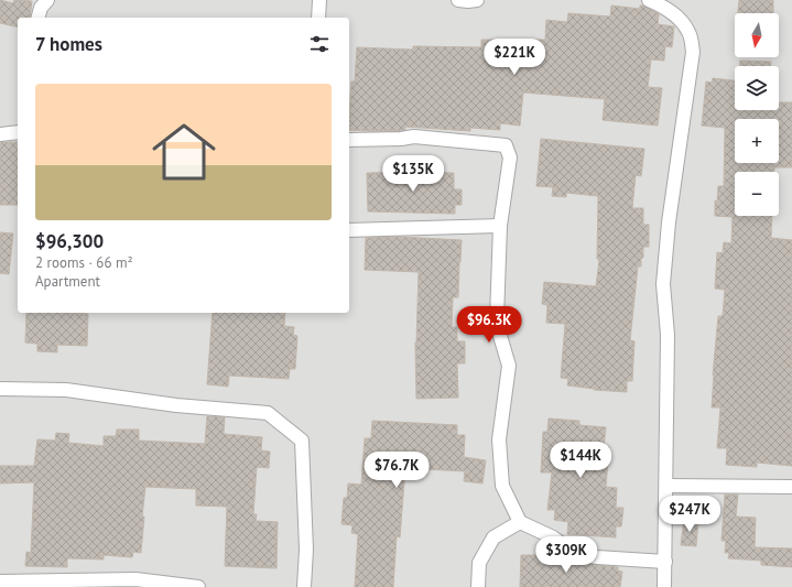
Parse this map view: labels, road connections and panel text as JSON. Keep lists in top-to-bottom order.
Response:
{
  "north": "bottom",
  "page": {
    "map_buttons": ["+", "−"],
    "heading": "7 homes",
    "price": [
      "$221K",
      "$135K",
      "$96.3K",
      "$144K",
      "$76.7K",
      "$247K",
      "$309K"
    ],
    "list": [
      {
        "name": "$96,300",
        "note": "2 rooms · 66 m² · Apartment"
      }
    ]
  }
}
